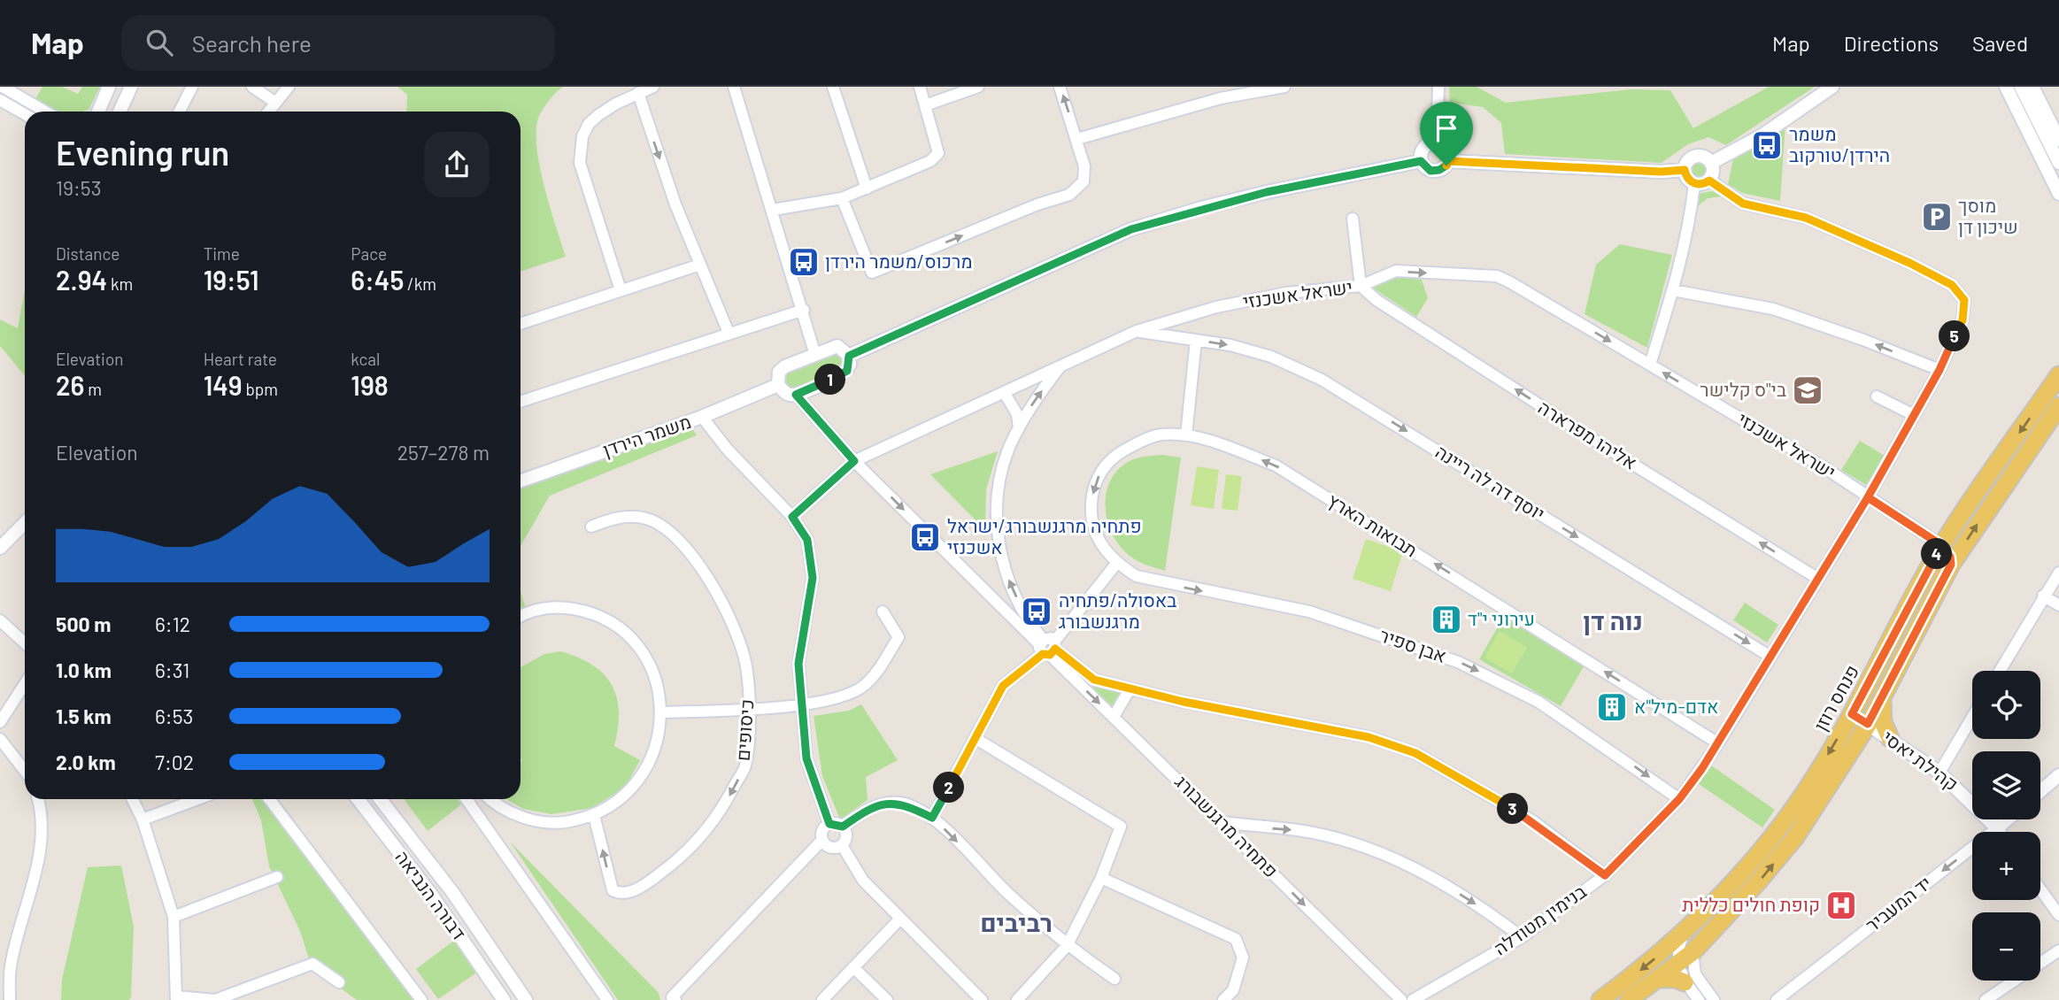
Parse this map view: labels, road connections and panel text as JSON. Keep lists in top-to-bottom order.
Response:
{
  "streets": {
    "main road": ["פנחס רוזן"],
    "street": [
      "ישראל אשכנזי",
      "אליהו מפרארה",
      "משמר הירדן",
      "יוסף דה לה ריינה",
      "תבואות הארץ",
      "אבן ספיר",
      "כיסופים",
      "קהילת יאסי",
      "פתחיה מרגנשבורג",
      "דבורה הנביאה",
      "יד המעביר",
      "בנימין מטודלה"
    ]
  },
  "crossings": [
    ["ישראל אשכנזי", "אליהו מפרארה"],
    ["ישראל אשכנזי", "יוסף דה לה ריינה"],
    ["ישראל אשכנזי", "פנחס רוזן"],
    ["ישראל אשכנזי", "פתחיה מרגנשבורג"],
    ["ישראל אשכנזי", "בנימין מטודלה"],
    ["אליהו מפרארה", "בנימין מטודלה"],
    ["יוסף דה לה ריינה", "בנימין מטודלה"],
    ["תבואות הארץ", "אבן ספיר"],
    ["תבואות הארץ", "בנימין מטודלה"],
    ["אבן ספיר", "בנימין מטודלה"],
    ["פנחס רוזן", "קהילת יאסי"],
    ["קהילת יאסי", "יד המעביר"]
  ],
  "one_way": [
    "אליהו מפרארה",
    "יוסף דה לה ריינה",
    "אבן ספיר",
    "יד המעביר"
  ],
  "districts": ["נוה דן", "רביבים"],
  "places": {
    "bus stop": [
      "משמר הירדן/טורקוב",
      "מרכוס/משמר הירדן",
      "פתחיה מרגנשבורג/ישראל אשכנזי",
      "באסולה/פתחיה מרגנשבורג"
    ],
    "parking": ["מוסך שיכון דן"],
    "school or university": ["בי\"ס קלישר"],
    "building": ["עירוני י\"ד", "אדם-מיל\"א"],
    "hospital": ["קופת חולים כללית"]
  },
  "page": {
    "header": "Map",
    "search": "Search here",
    "nav": ["Map", "Directions", "Saved"],
    "heading": ["Evening run", "19:53"],
    "stats": [
      ["Distance", "2.94 km"],
      ["Time", "19:51"],
      ["Pace", "6:45 /km"],
      ["Elevation", "26 m"],
      ["Heart rate", "149 bpm"],
      ["kcal", "198"]
    ],
    "pins": [
      "5",
      "1",
      "4",
      "2",
      "3"
    ],
    "chart": ["Elevation", "257–278 m"],
    "list": [
      {
        "name": "500 m",
        "note": "6:12"
      },
      {
        "name": "1.0 km",
        "note": "6:31"
      },
      {
        "name": "1.5 km",
        "note": "6:53"
      },
      {
        "name": "2.0 km",
        "note": "7:02"
      }
    ],
    "map_buttons": ["+", "−"]
  }
}
